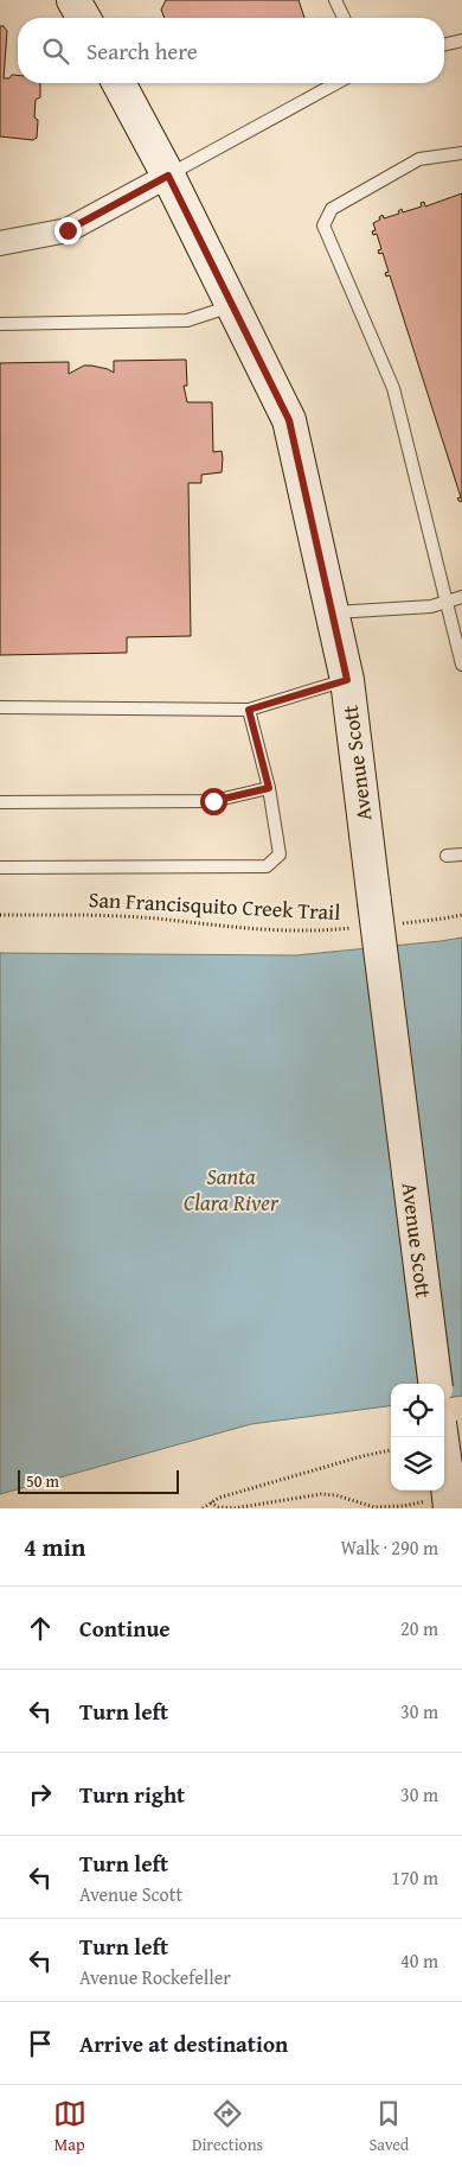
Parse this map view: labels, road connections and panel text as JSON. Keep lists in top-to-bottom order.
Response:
{
  "streets": {
    "main road": ["Avenue Scott"],
    "path": ["San Francisquito Creek Trail"]
  },
  "water": ["Santa Clara River"],
  "scale_bar": "50 m",
  "page": {
    "search": "Search here",
    "scale": "50 m",
    "heading": ["4 min", "Walk · 290 m"],
    "list": [
      ["Continue", "20 m"],
      ["Turn left", "30 m"],
      ["Turn right", "30 m"],
      ["Turn left", "Avenue Scott", "170 m"],
      ["Turn left", "Avenue Rockefeller", "40 m"],
      "Arrive at destination"
    ],
    "nav": ["Map", "Directions", "Saved"]
  }
}
